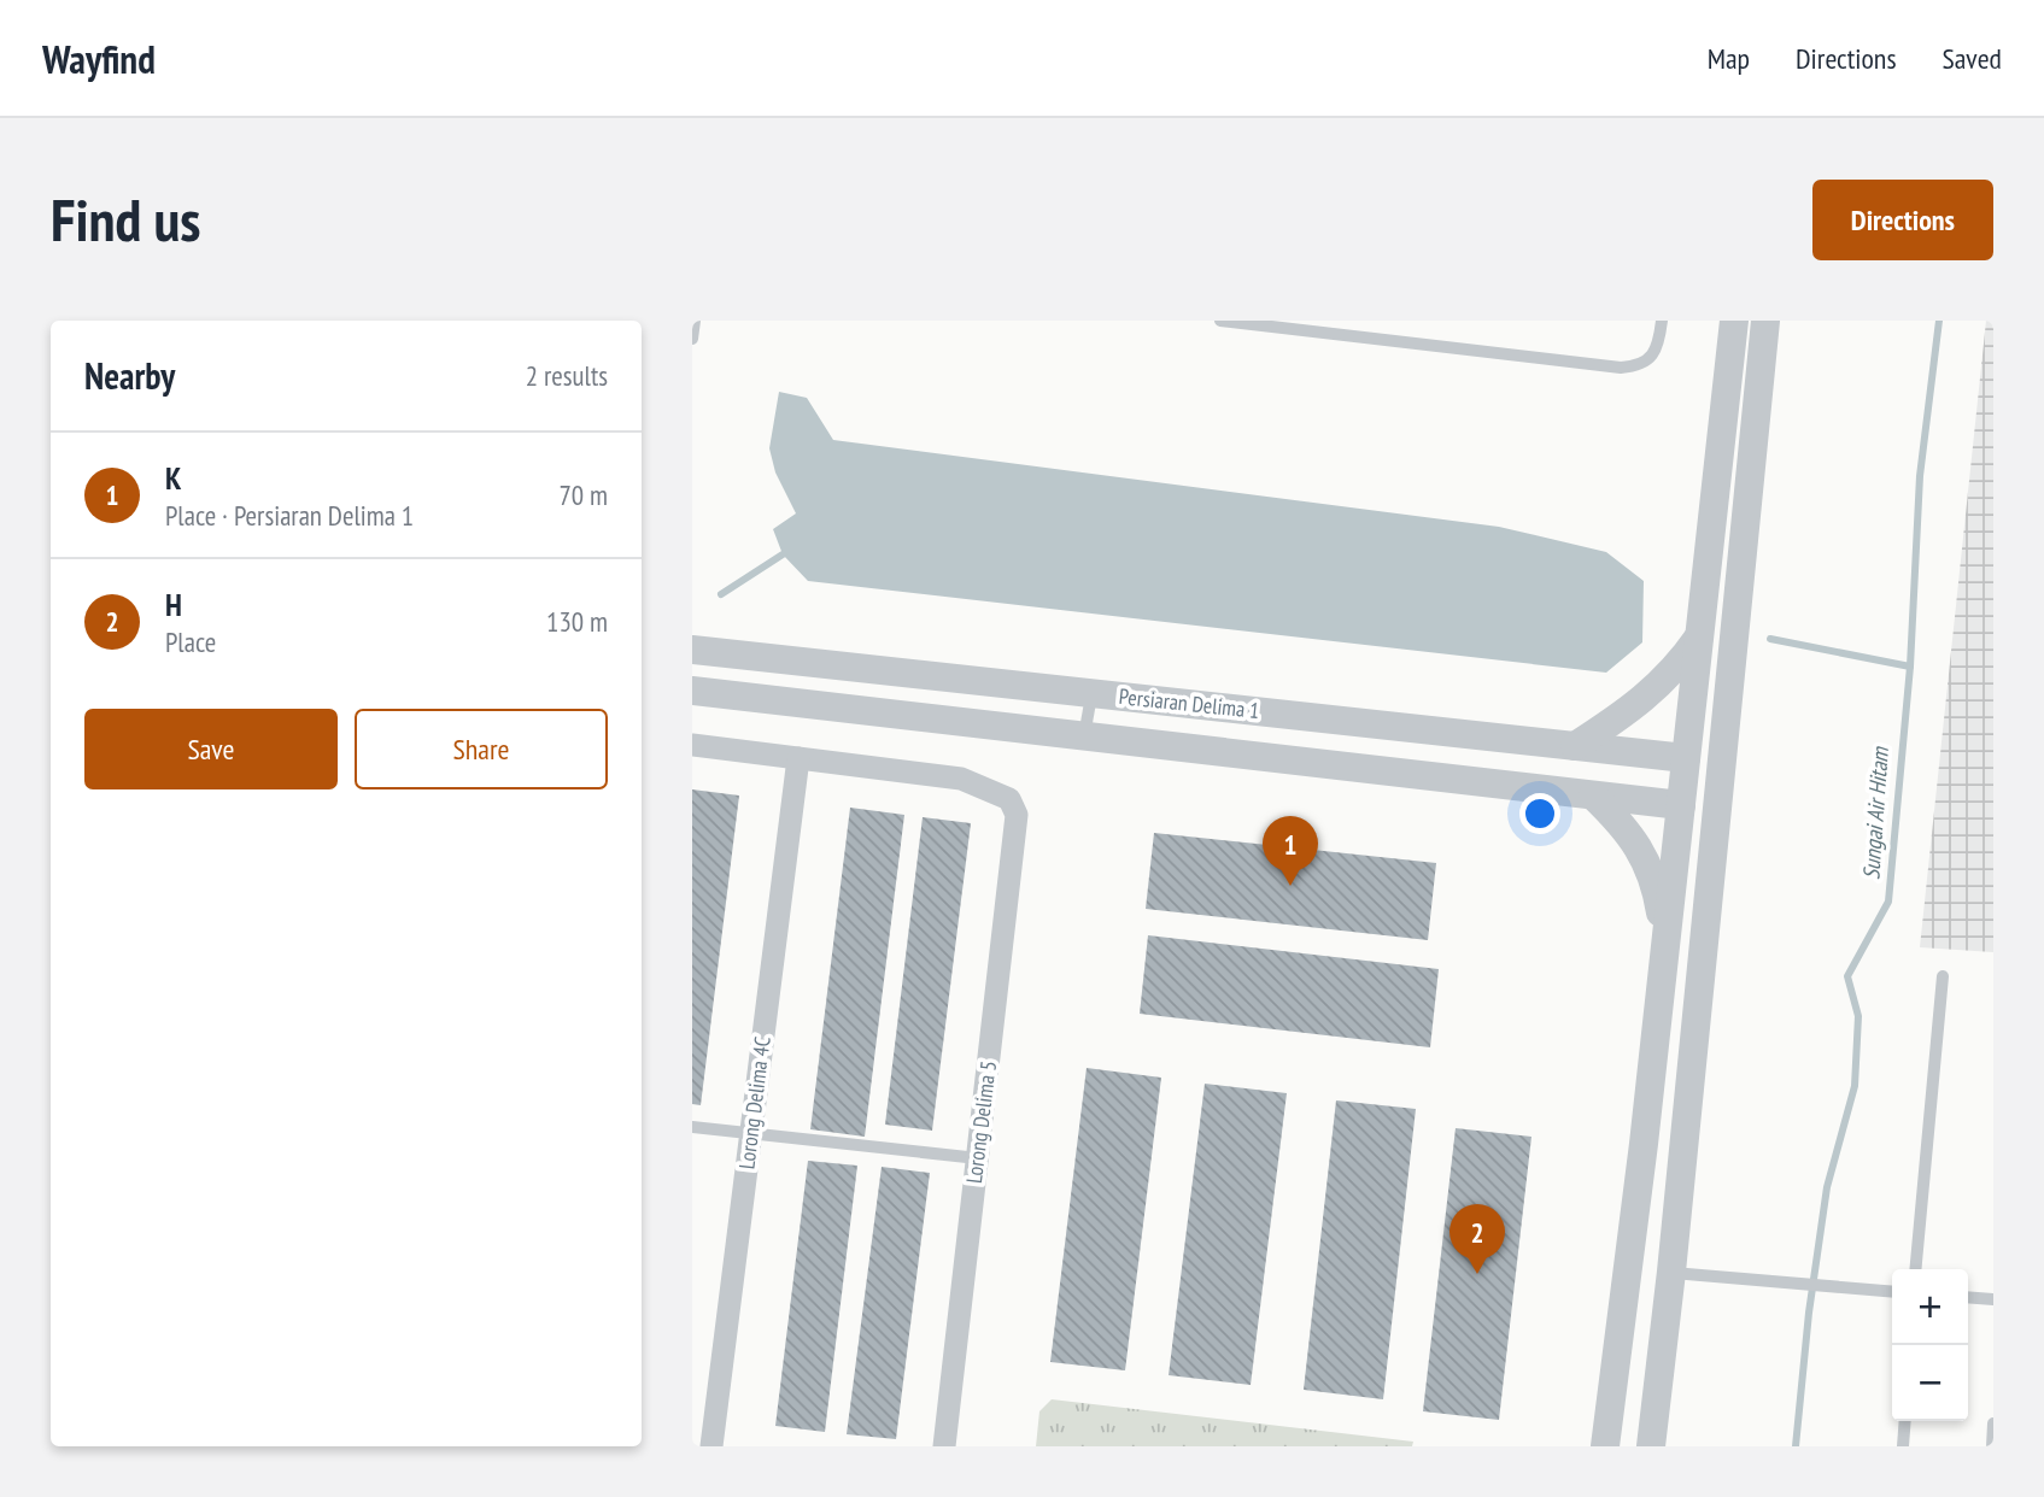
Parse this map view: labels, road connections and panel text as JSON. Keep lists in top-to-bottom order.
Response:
{
  "streets": {
    "street": ["Persiaran Delima 1", "Lorong Delima 4C", "Lorong Delima 5"]
  },
  "crossings": [
    ["Lorong Delima 4C", "Lorong Delima 5"]
  ],
  "water": ["Sungai Air Hitam"],
  "page": {
    "header": "Wayfind",
    "nav": ["Map", "Directions", "Saved"],
    "buttons": [
      "Directions",
      ["Save", "Share"]
    ],
    "title": "Find us",
    "heading": ["Nearby", "2 results"],
    "list": [
      {
        "mark": "1",
        "name": "K",
        "note": "Place · Persiaran Delima 1",
        "value": "70 m"
      },
      {
        "mark": "2",
        "name": "H",
        "note": "Place",
        "value": "130 m"
      }
    ],
    "pins": ["1", "2"],
    "map_buttons": ["+", "−"]
  }
}
